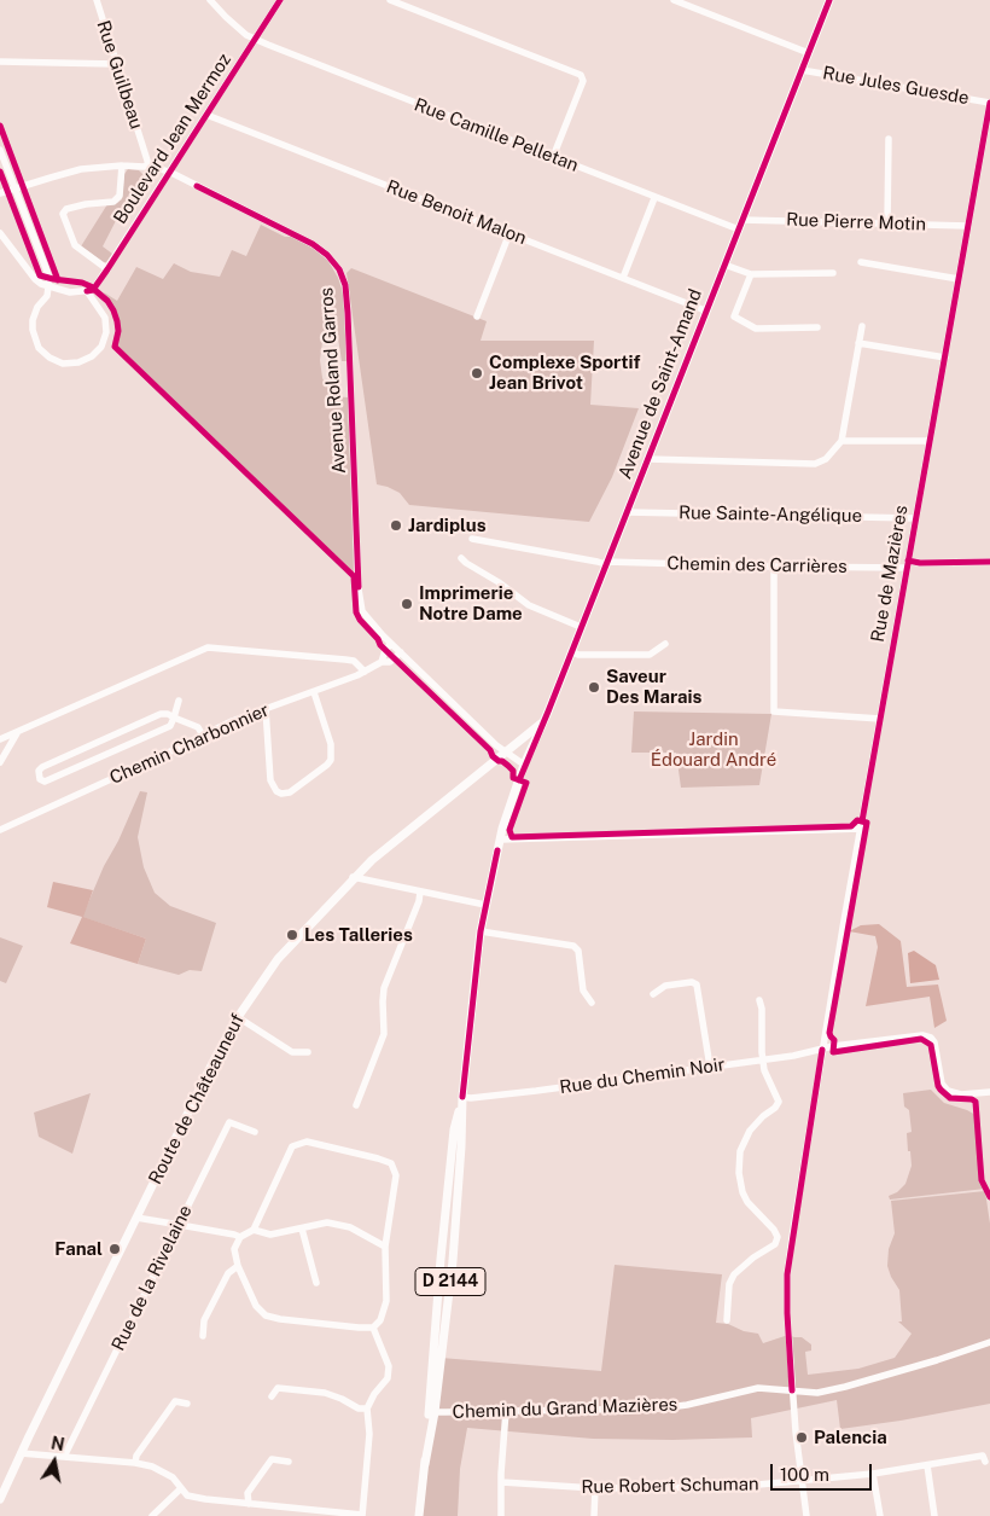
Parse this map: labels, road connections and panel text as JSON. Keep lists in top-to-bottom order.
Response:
{
  "streets": {
    "main road": ["Avenue de Saint-Amand", "Route de Châteauneuf", "D 2144"],
    "street": [
      "Rue Guilbeau",
      "Rue Jules Guesde",
      "Rue Camille Pelletan",
      "Boulevard Jean Mermoz",
      "Rue Benoit Malon",
      "Rue Pierre Motin",
      "Avenue Roland Garros",
      "Rue Sainte-Angélique",
      "Chemin des Carrières",
      "Rue de Mazières",
      "Chemin Charbonnier",
      "Rue du Chemin Noir",
      "Rue de la Rivelaine",
      "Chemin du Grand Mazières",
      "Rue Robert Schuman"
    ]
  },
  "crossings": [
    ["Rue Jules Guesde", "Avenue de Saint-Amand"],
    ["Rue Jules Guesde", "Rue de Mazières"],
    ["Rue Camille Pelletan", "Boulevard Jean Mermoz"],
    ["Rue Camille Pelletan", "Avenue de Saint-Amand"],
    ["Boulevard Jean Mermoz", "Rue Benoit Malon"],
    ["Boulevard Jean Mermoz", "Avenue Roland Garros"],
    ["Rue Benoit Malon", "Avenue de Saint-Amand"],
    ["Rue Pierre Motin", "Avenue de Saint-Amand"],
    ["Rue Pierre Motin", "Rue de Mazières"],
    ["Avenue Roland Garros", "Avenue de Saint-Amand"],
    ["Avenue Roland Garros", "Chemin Charbonnier"],
    ["Avenue Roland Garros", "Route de Châteauneuf"],
    ["Avenue de Saint-Amand", "Rue Sainte-Angélique"],
    ["Avenue de Saint-Amand", "Chemin des Carrières"],
    ["Avenue de Saint-Amand", "Rue du Chemin Noir"],
    ["Avenue de Saint-Amand", "Route de Châteauneuf"],
    ["Avenue de Saint-Amand", "Chemin du Grand Mazières"],
    ["Rue Sainte-Angélique", "Rue de Mazières"],
    ["Chemin des Carrières", "Rue de Mazières"],
    ["Rue de Mazières", "Rue du Chemin Noir"],
    ["Rue de Mazières", "Chemin du Grand Mazières"],
    ["Rue de Mazières", "Rue Robert Schuman"]
  ],
  "parks": ["Jardin Édouard André"],
  "places": [
    "Complexe Sportif Jean Brivot",
    "Jardiplus",
    "Imprimerie Notre Dame",
    "Saveur Des Marais",
    "Les Talleries",
    "Fanal",
    "Palencia"
  ],
  "scale_bar": "100 m",
  "north": "top"
}
